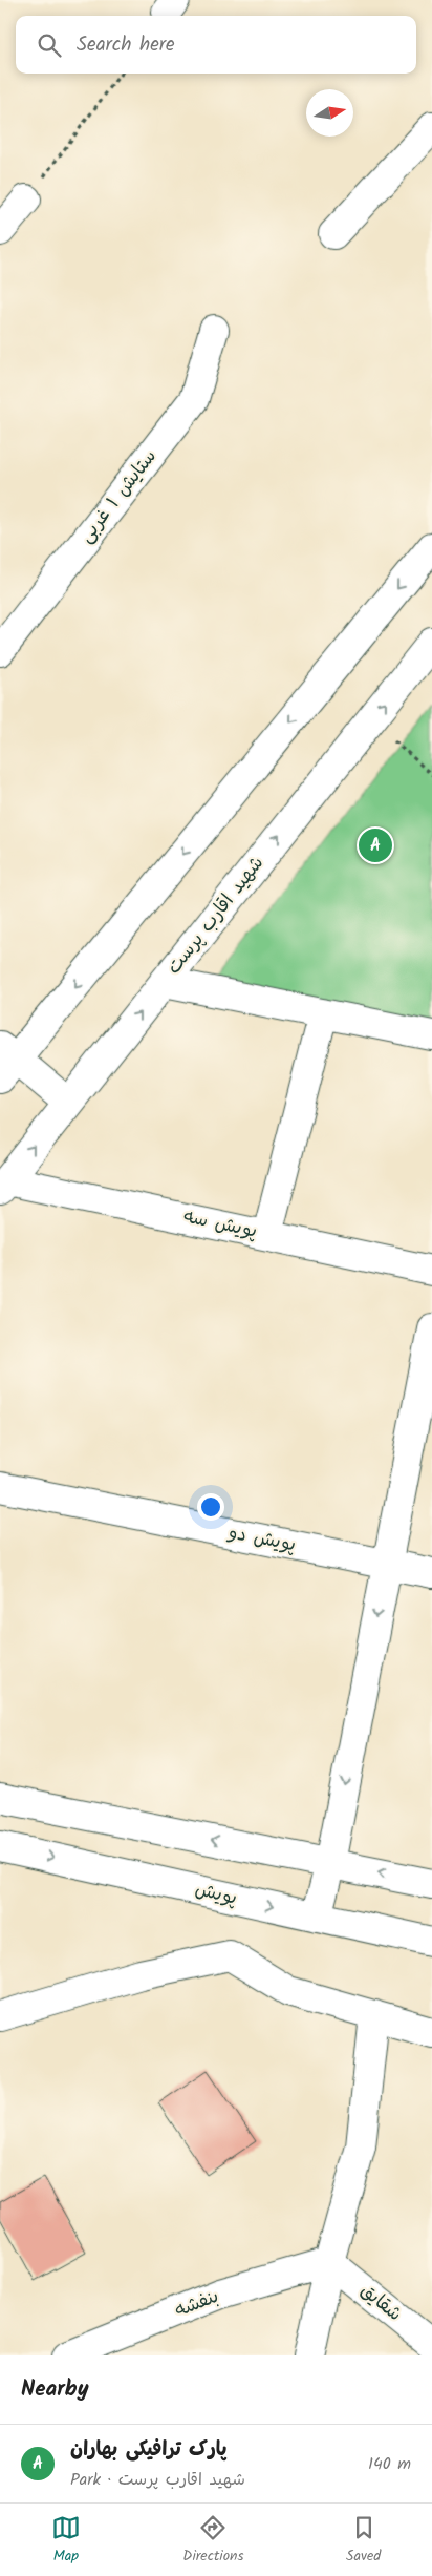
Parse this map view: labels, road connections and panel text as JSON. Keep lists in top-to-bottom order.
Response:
{
  "streets": {
    "street": [
      "ستایش ۱ غربی",
      "شهید اقارب پرست",
      "پویش سه",
      "پویش دو",
      "پویش",
      "شقایق",
      "بنفشه"
    ]
  },
  "crossings": [
    ["شهید اقارب پرست", "پویش سه"],
    ["شقایق", "بنفشه"]
  ],
  "north": "right",
  "page": {
    "search": "Search here",
    "pins": "A",
    "heading": "Nearby",
    "list": [
      {
        "mark": "A",
        "name": "پارک ترافیکی بهاران",
        "note": "Park · شهید اقارب پرست",
        "value": "140 m"
      }
    ],
    "nav": ["Map", "Directions", "Saved"]
  }
}
